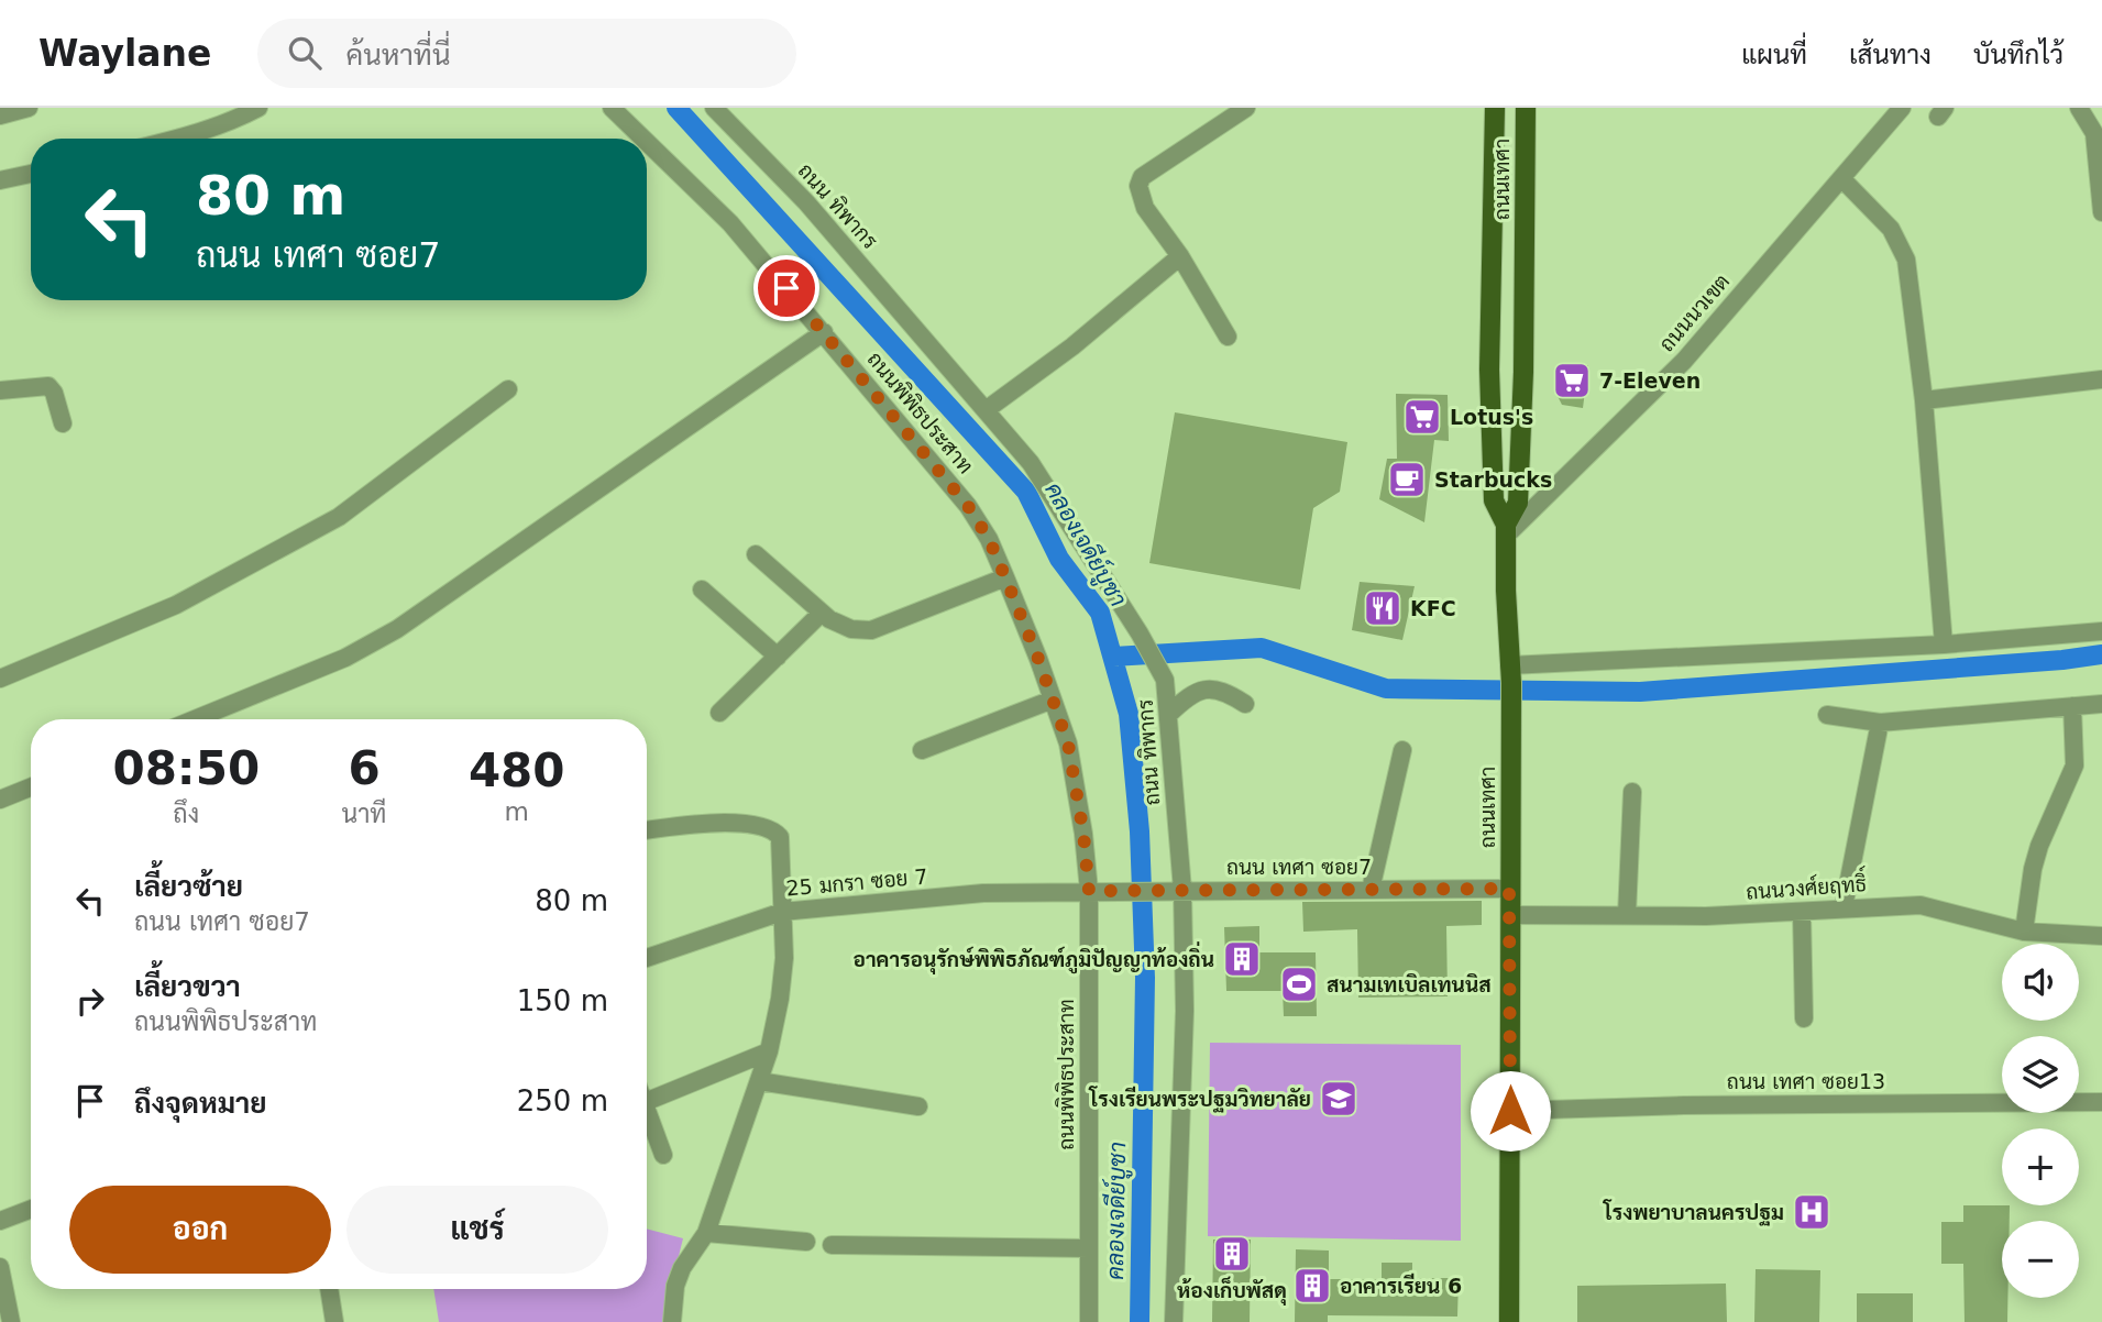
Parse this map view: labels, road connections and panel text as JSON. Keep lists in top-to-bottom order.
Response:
{
  "streets": {
    "main road": ["ถนนเทศา"],
    "street": [
      "ถนน ทิพากร",
      "ถนนนวเขต",
      "ถนนพิพิธประสาท",
      "ถนน เทศา ซอย7",
      "25 มกรา ซอย 7",
      "ถนนวงศ์ยฤทธิ์",
      "ถนน เทศา ซอย13"
    ]
  },
  "crossings": [
    ["ถนนเทศา", "ถนนนวเขต"],
    ["ถนนเทศา", "ถนน เทศา ซอย7"],
    ["ถนนเทศา", "ถนนวงศ์ยฤทธิ์"],
    ["ถนนเทศา", "ถนน เทศา ซอย13"],
    ["ถนน ทิพากร", "ถนน เทศา ซอย7"],
    ["ถนนพิพิธประสาท", "ถนน เทศา ซอย7"],
    ["ถนนพิพิธประสาท", "25 มกรา ซอย 7"],
    ["ถนน เทศา ซอย7", "25 มกรา ซอย 7"]
  ],
  "water": ["คลองเจดีย์บูชา"],
  "places": {
    "supermarket": ["7-Eleven", "Lotus's"],
    "cafe": ["Starbucks"],
    "restaurant": ["KFC"],
    "building": ["อาคารอนุรักษ์พิพิธภัณฑ์ภูมิปัญญาท้องถิ่น", "ห้องเก็บพัสดุ", "อาคารเรียน 6"],
    "sports": ["สนามเทเบิลเทนนิส"],
    "school or university": ["โรงเรียนพระปฐมวิทยาลัย"],
    "hospital": ["โรงพยาบาลนครปฐม"]
  },
  "page": {
    "header": "Waylane",
    "search": "ค้นหาที่นี่",
    "nav": ["แผนที่", "เส้นทาง", "บันทึกไว้"],
    "turn": ["80 m", "ถนน เทศา ซอย7"],
    "eta": [
      "08:50",
      "ถึง",
      "6",
      "นาที",
      "480",
      "m"
    ],
    "list": [
      {
        "name": "เลี้ยวซ้าย",
        "note": "ถนน เทศา ซอย7",
        "value": "80 m"
      },
      {
        "name": "เลี้ยวขวา",
        "note": "ถนนพิพิธประสาท",
        "value": "150 m"
      },
      {
        "name": "ถึงจุดหมาย",
        "value": "250 m"
      }
    ],
    "map_buttons": ["+", "−"],
    "buttons": ["ออก", "แชร์"]
  }
}
